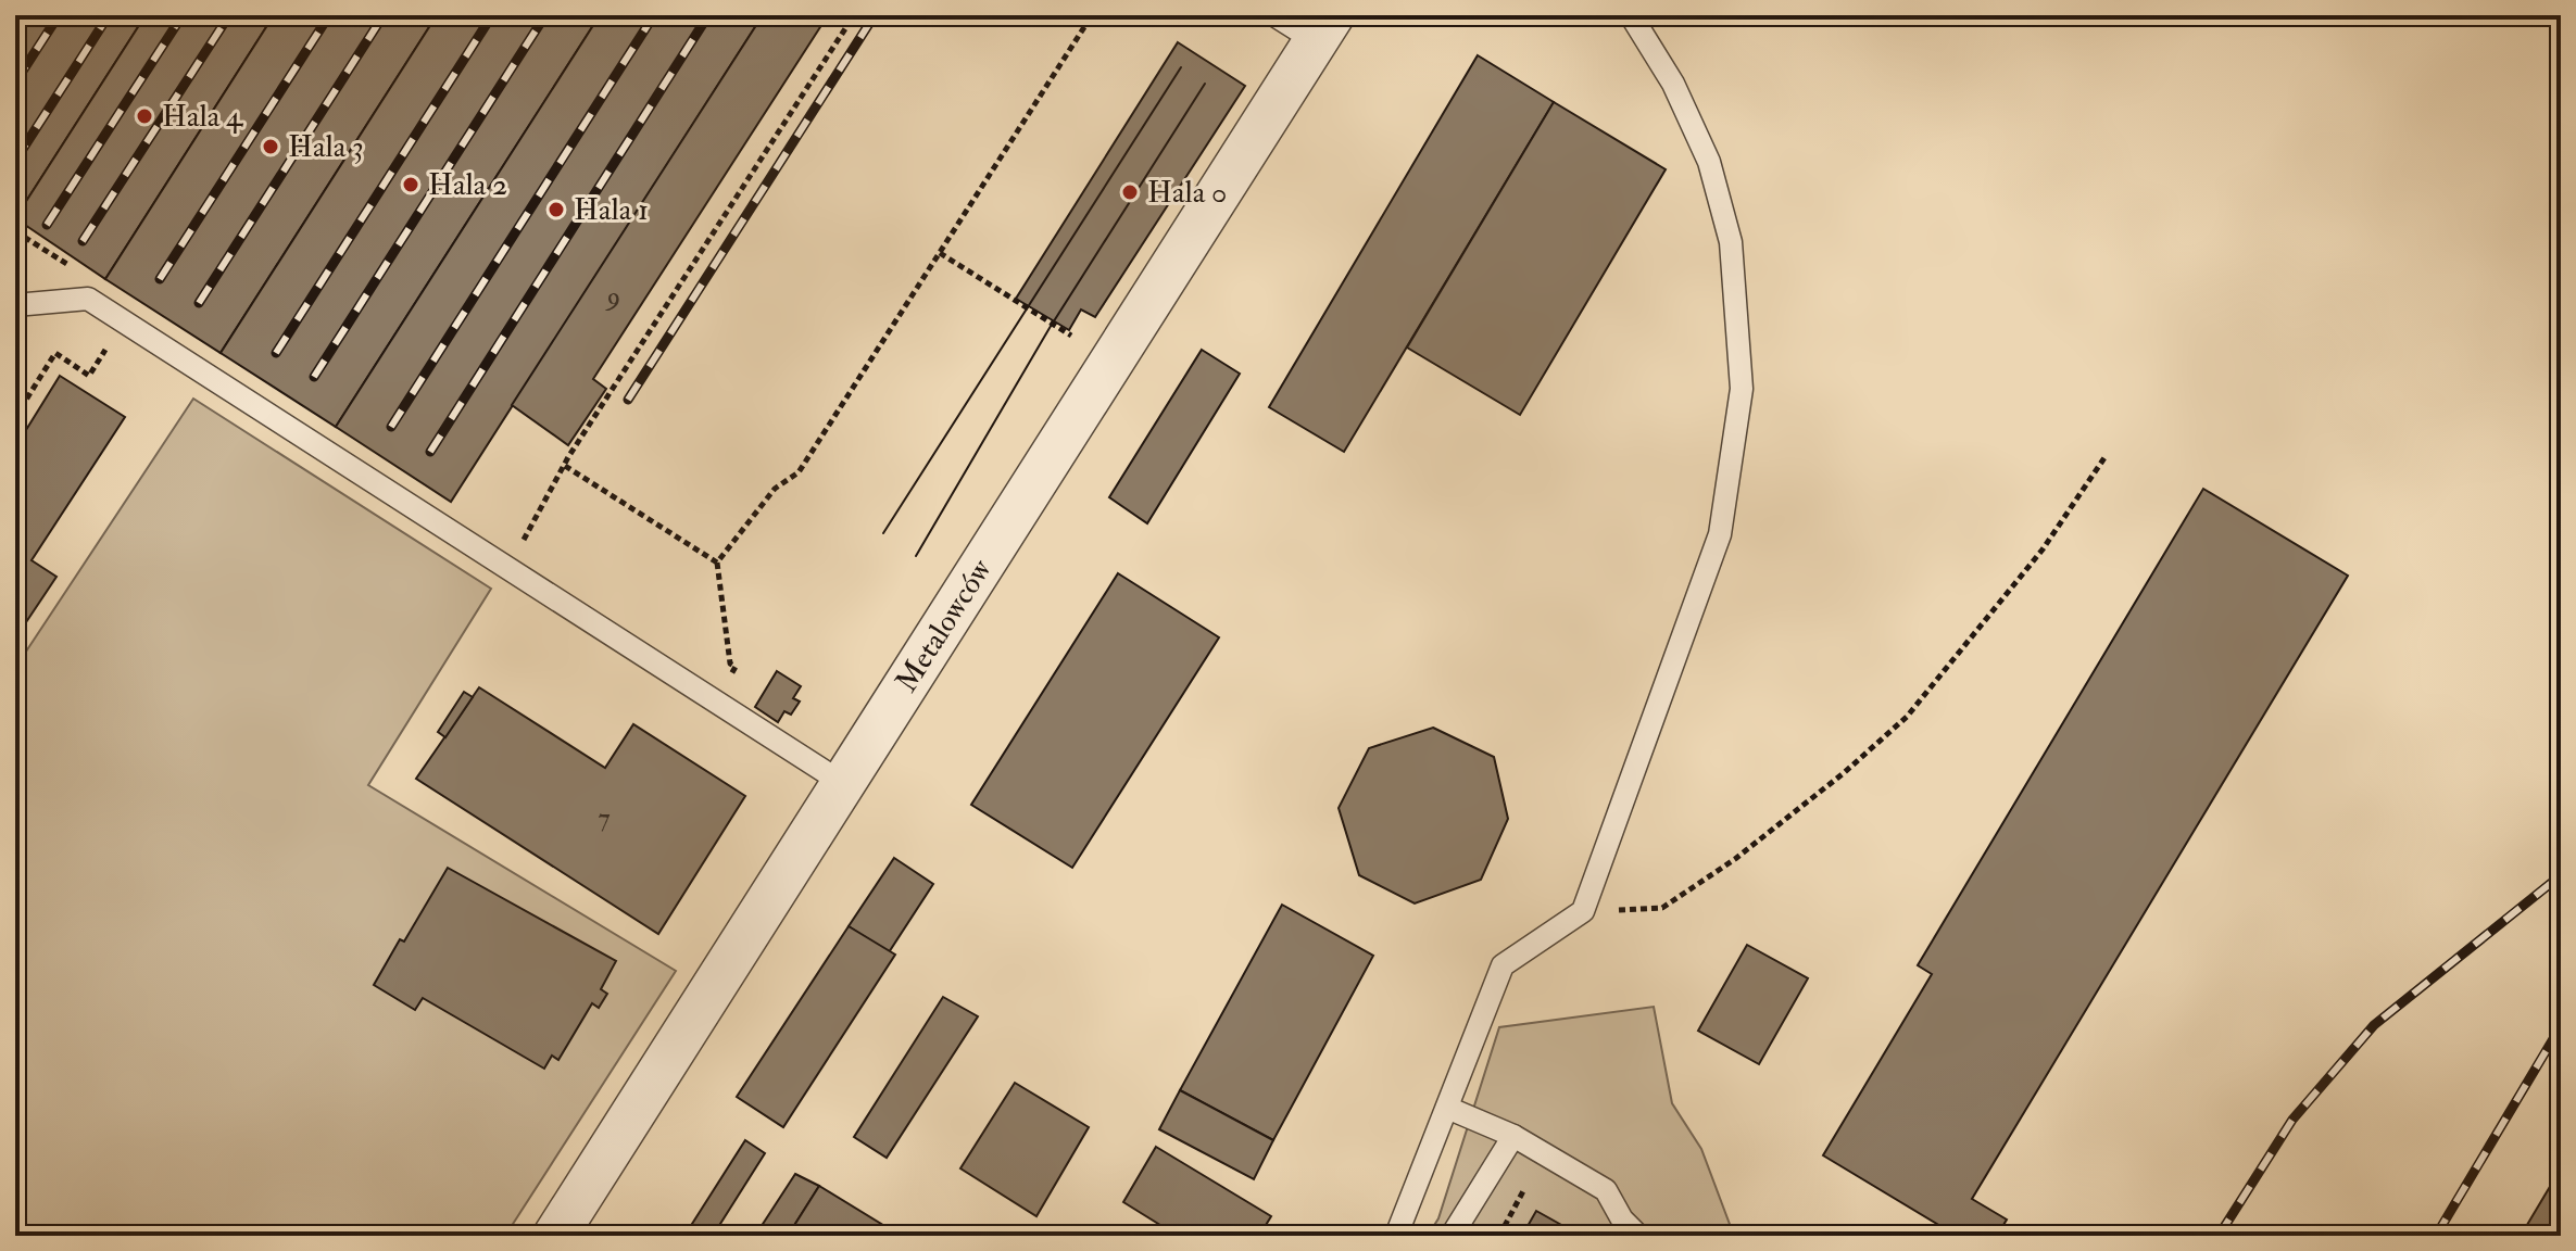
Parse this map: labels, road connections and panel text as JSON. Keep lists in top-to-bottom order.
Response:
{
  "streets": {
    "street": ["Metalowców"]
  },
  "places": [
    "Hala 4",
    "Hala 3",
    "Hala 2",
    "Hala 0",
    "Hala 1"
  ],
  "house_numbers": ["9", "7"]
}
